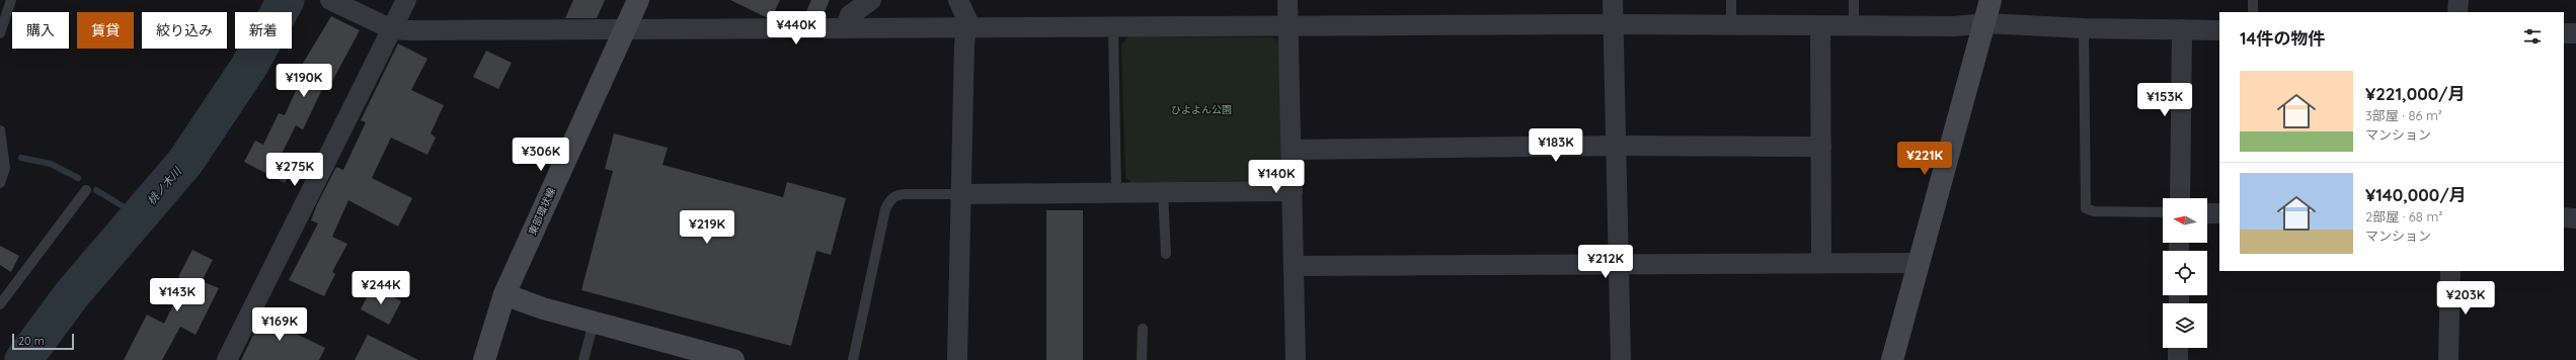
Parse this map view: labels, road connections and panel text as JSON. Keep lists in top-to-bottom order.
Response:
{
  "streets": {
    "street": ["東部環状線"]
  },
  "water": ["桃ノ木川"],
  "parks": ["ひよよん公園"],
  "scale_bar": "20 m",
  "north": "left",
  "page": {
    "price": [
      "¥440K",
      "¥190K",
      "¥153K",
      "¥183K",
      "¥306K",
      "¥221K",
      "¥275K",
      "¥140K",
      "¥219K",
      "¥212K",
      "¥244K",
      "¥143K",
      "¥203K",
      "¥169K"
    ],
    "chip": [
      "購入",
      "賃貸",
      "絞り込み",
      "新着"
    ],
    "heading": "14件の物件",
    "list": [
      {
        "name": "¥221,000/月",
        "note": "3部屋 · 86 m² · マンション"
      },
      {
        "name": "¥140,000/月",
        "note": "2部屋 · 68 m² · マンション"
      }
    ],
    "scale": "20 m"
  }
}
